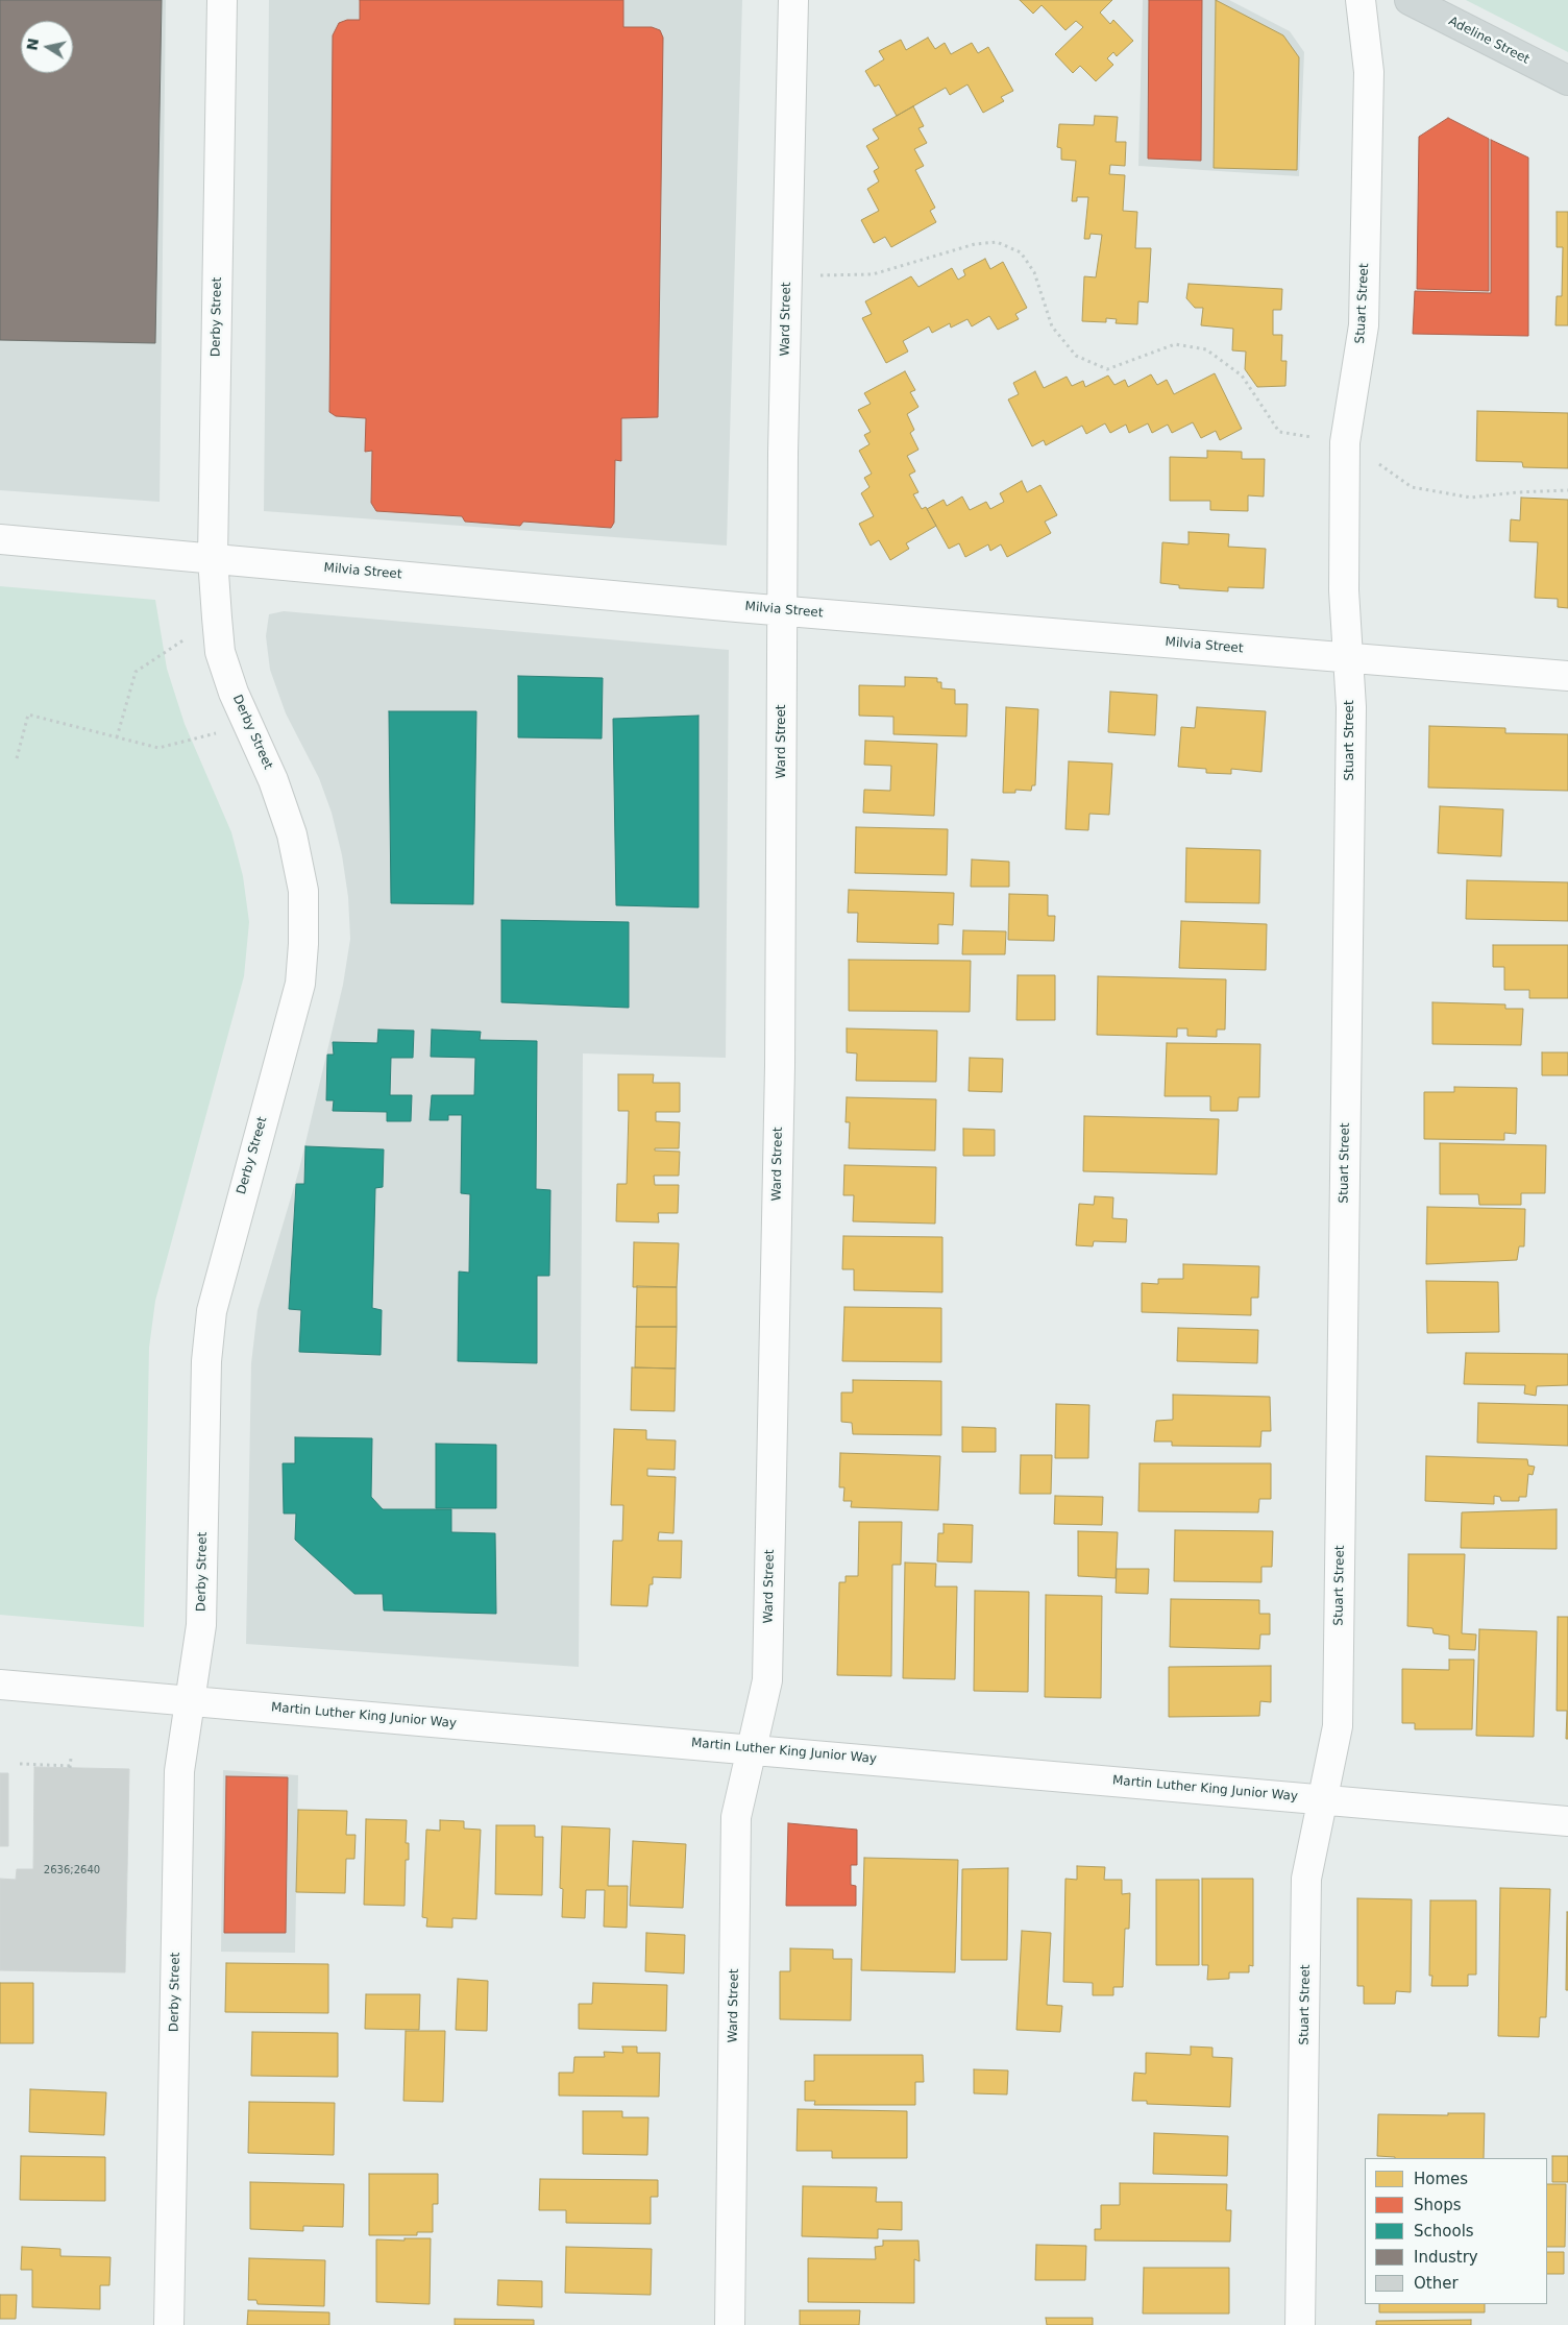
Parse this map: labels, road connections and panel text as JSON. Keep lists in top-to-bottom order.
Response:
{
  "streets": {
    "main road": ["Adeline Street"],
    "street": [
      "Stuart Street",
      "Derby Street",
      "Ward Street",
      "Milvia Street",
      "Martin Luther King Junior Way"
    ]
  },
  "crossings": [
    ["Stuart Street", "Milvia Street"],
    ["Stuart Street", "Martin Luther King Junior Way"],
    ["Derby Street", "Milvia Street"],
    ["Derby Street", "Martin Luther King Junior Way"],
    ["Ward Street", "Milvia Street"],
    ["Ward Street", "Martin Luther King Junior Way"]
  ],
  "house_numbers": ["2636;2640"],
  "legend": [
    "Homes",
    "Shops",
    "Schools",
    "Industry",
    "Other"
  ],
  "north": "left"
}
